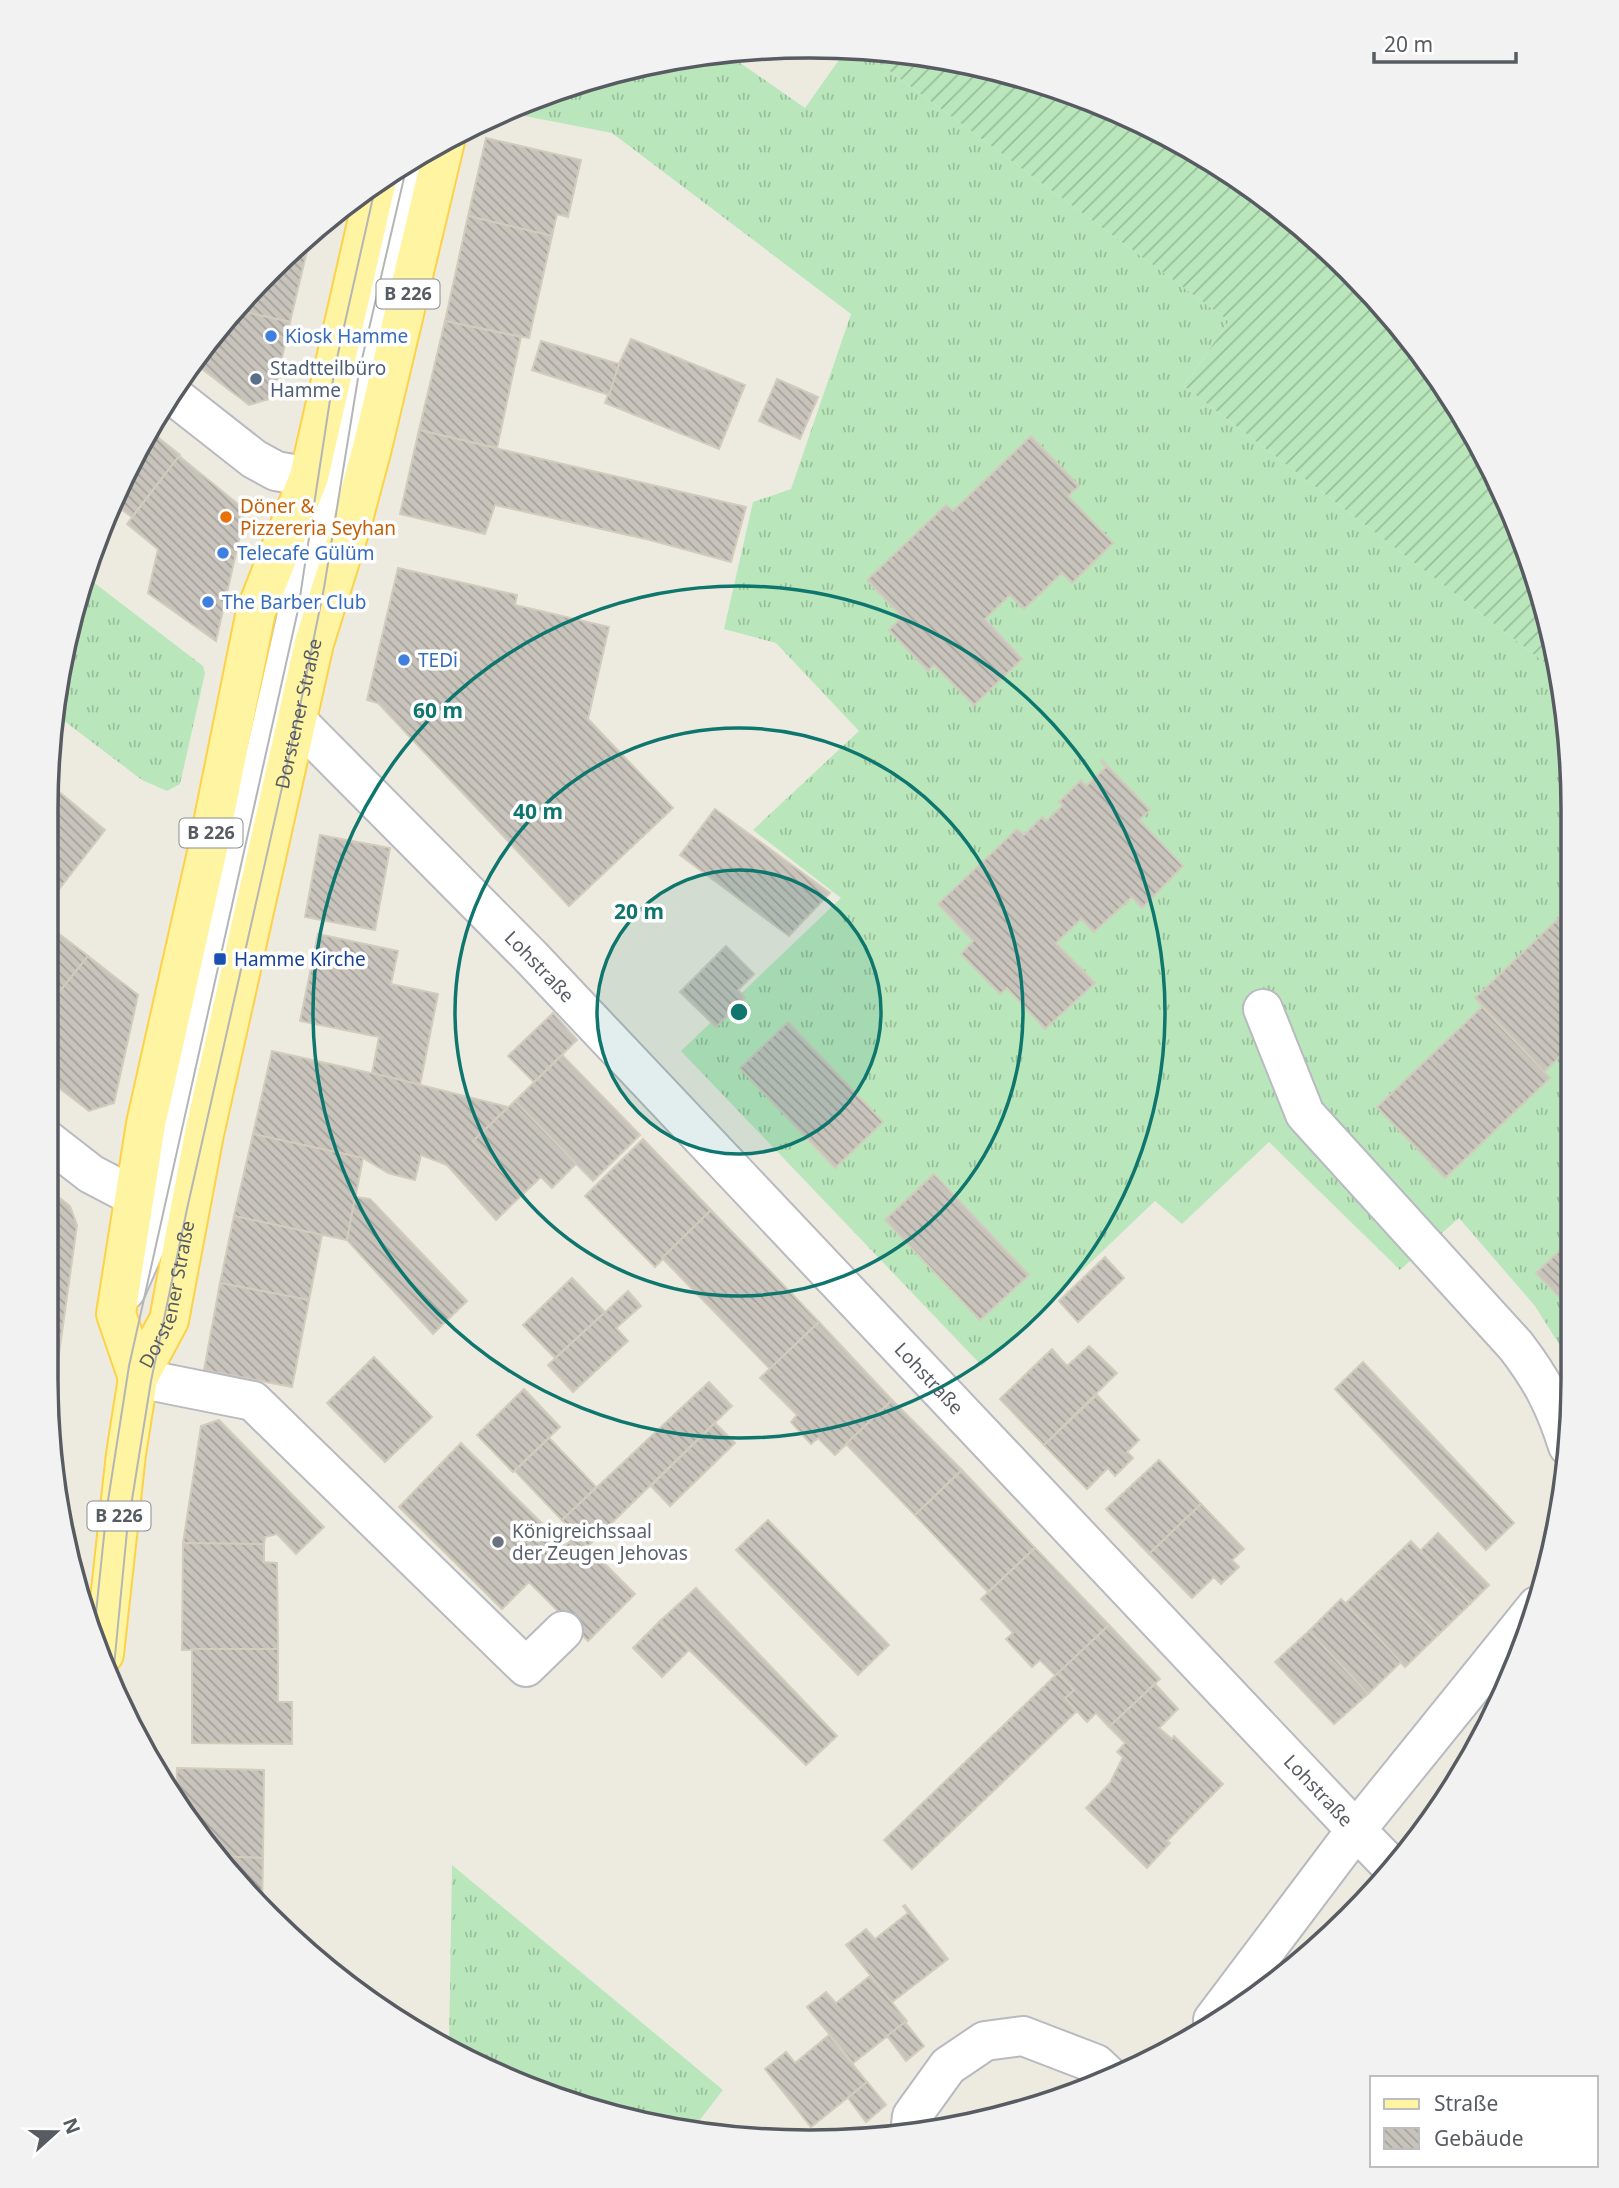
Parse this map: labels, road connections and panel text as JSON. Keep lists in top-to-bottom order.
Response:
{
  "streets": {
    "main road": ["B 226", "Dorstener Straße"],
    "street": ["Lohstraße"]
  },
  "crossings": [
    ["Dorstener Straße", "Lohstraße"]
  ],
  "places": {
    "other": [
      "Kiosk Hamme",
      "Stadtteilbüro Hamme",
      "Döner & Pizzereria Seyhan",
      "Telecafe Gülüm",
      "The Barber Club",
      "TEDi",
      "Königreichssaal der Zeugen Jehovas"
    ],
    "transit": ["Hamme Kirche"]
  },
  "legend": ["Straße", "Gebäude"],
  "scale_bar": "20 m",
  "north": "right",
  "rings": ["60 m", "40 m", "20 m"]
}
